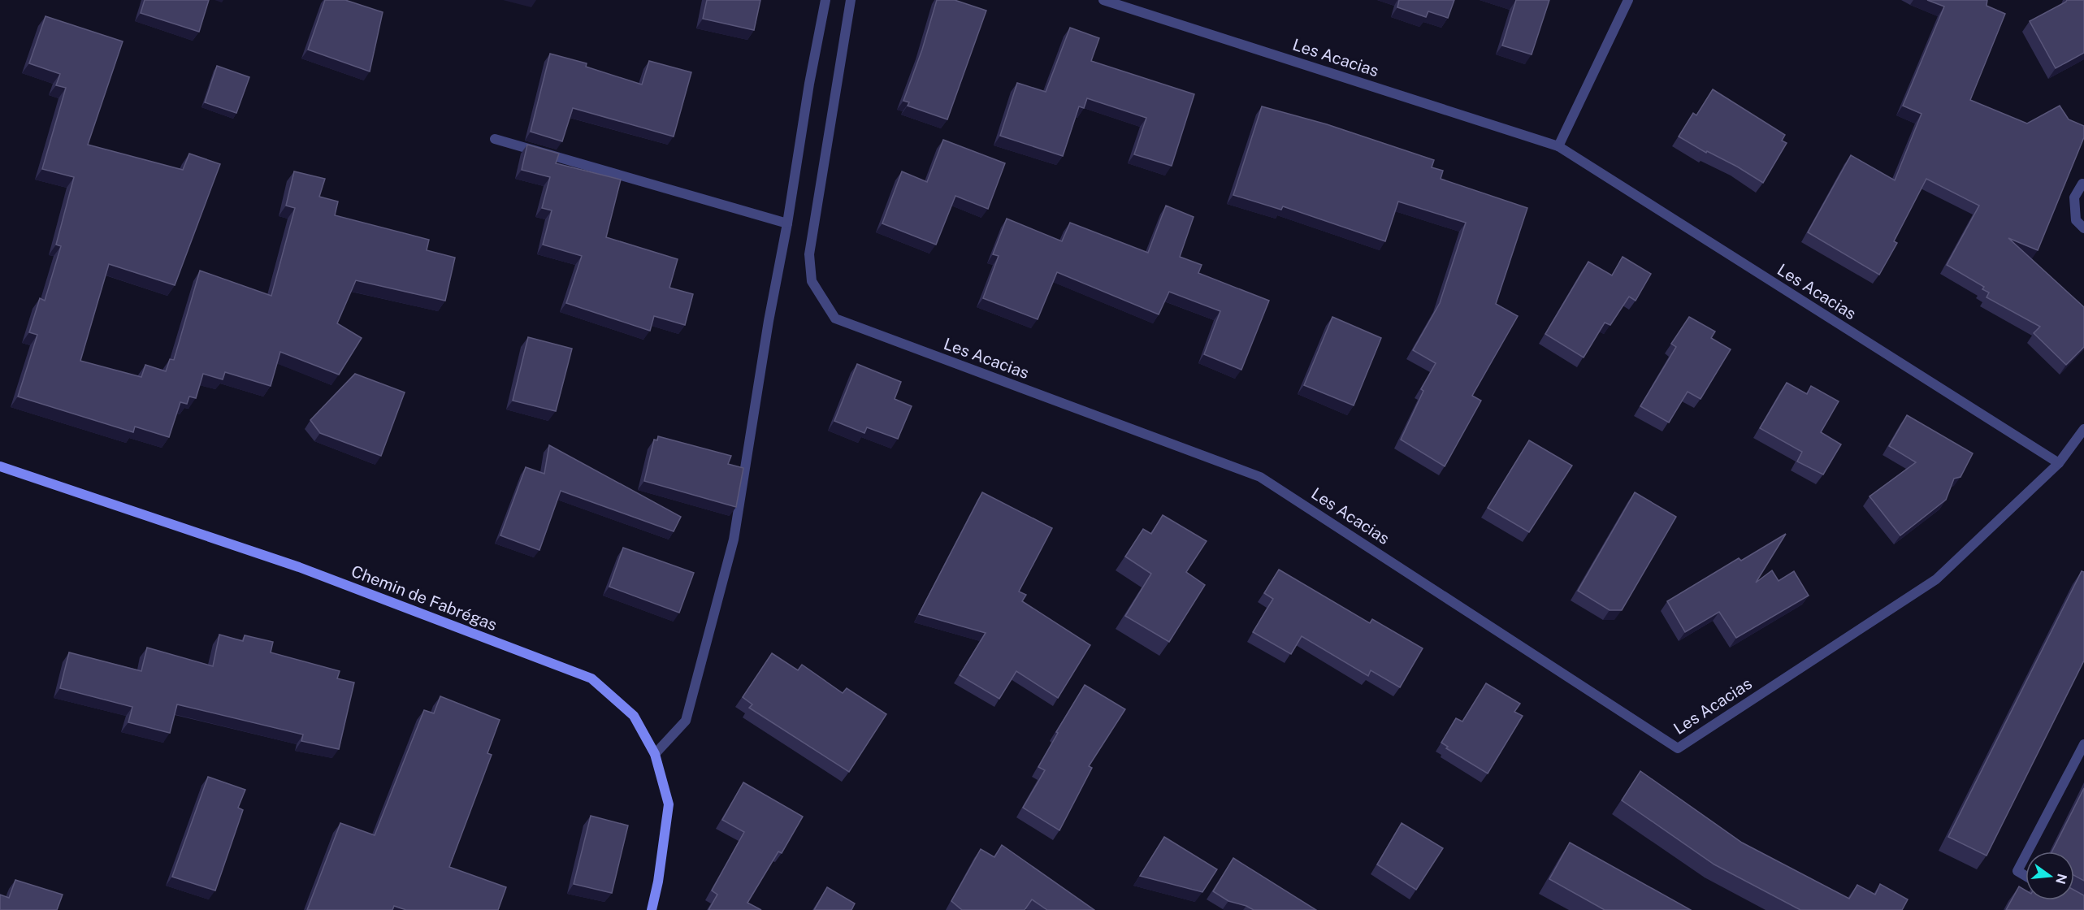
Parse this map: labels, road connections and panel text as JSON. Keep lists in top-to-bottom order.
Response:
{
  "streets": {
    "street": ["Chemin de Fabrégas"],
    "lane": ["Les Acacias"]
  },
  "north": "right"
}
